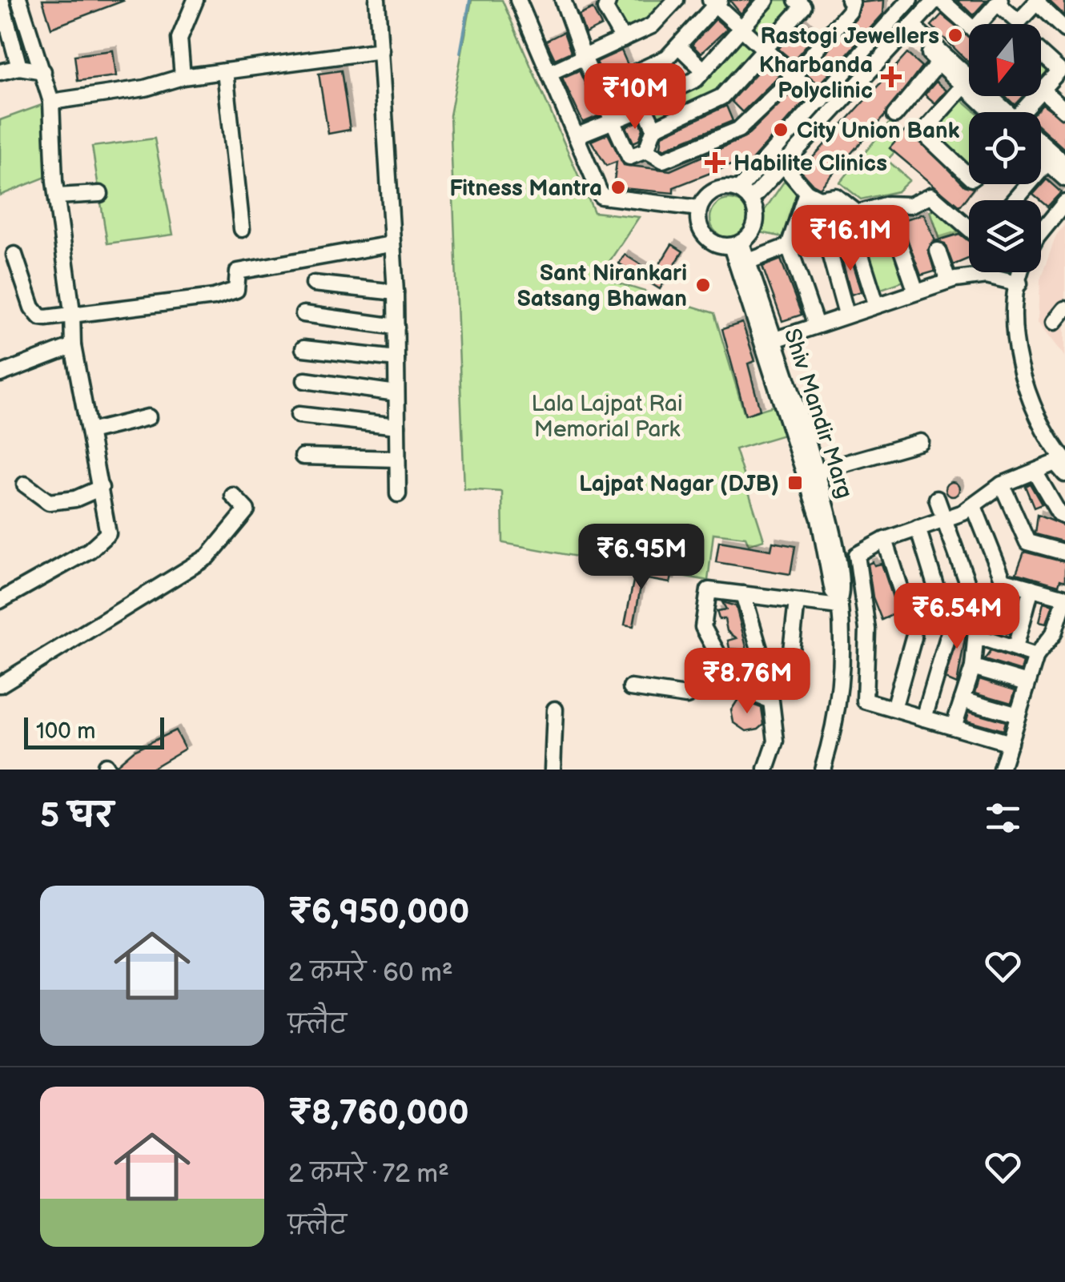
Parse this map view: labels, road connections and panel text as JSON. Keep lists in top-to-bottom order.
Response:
{
  "streets": {
    "street": ["Shiv Mandir Marg"]
  },
  "parks": ["Lala Lajpat Rai Memorial Park"],
  "places": {
    "other": [
      "Rastogi Jewellers",
      "City Union Bank",
      "Fitness Mantra",
      "Sant Nirankari Satsang Bhawan"
    ],
    "health": ["Kharbanda Polyclinic", "Habilite Clinics"],
    "transit": ["Lajpat Nagar (DJB)"]
  },
  "scale_bar": "100 m",
  "north": "bottom",
  "page": {
    "price": [
      "₹10M",
      "₹16.1M",
      "₹6.95M",
      "₹6.54M",
      "₹8.76M"
    ],
    "scale": "100 m",
    "heading": "5 घर",
    "list": [
      {
        "name": "₹6,950,000",
        "note": "2 कमरे · 60 m² · फ़्लैट"
      },
      {
        "name": "₹8,760,000",
        "note": "2 कमरे · 72 m² · फ़्लैट"
      }
    ]
  }
}
